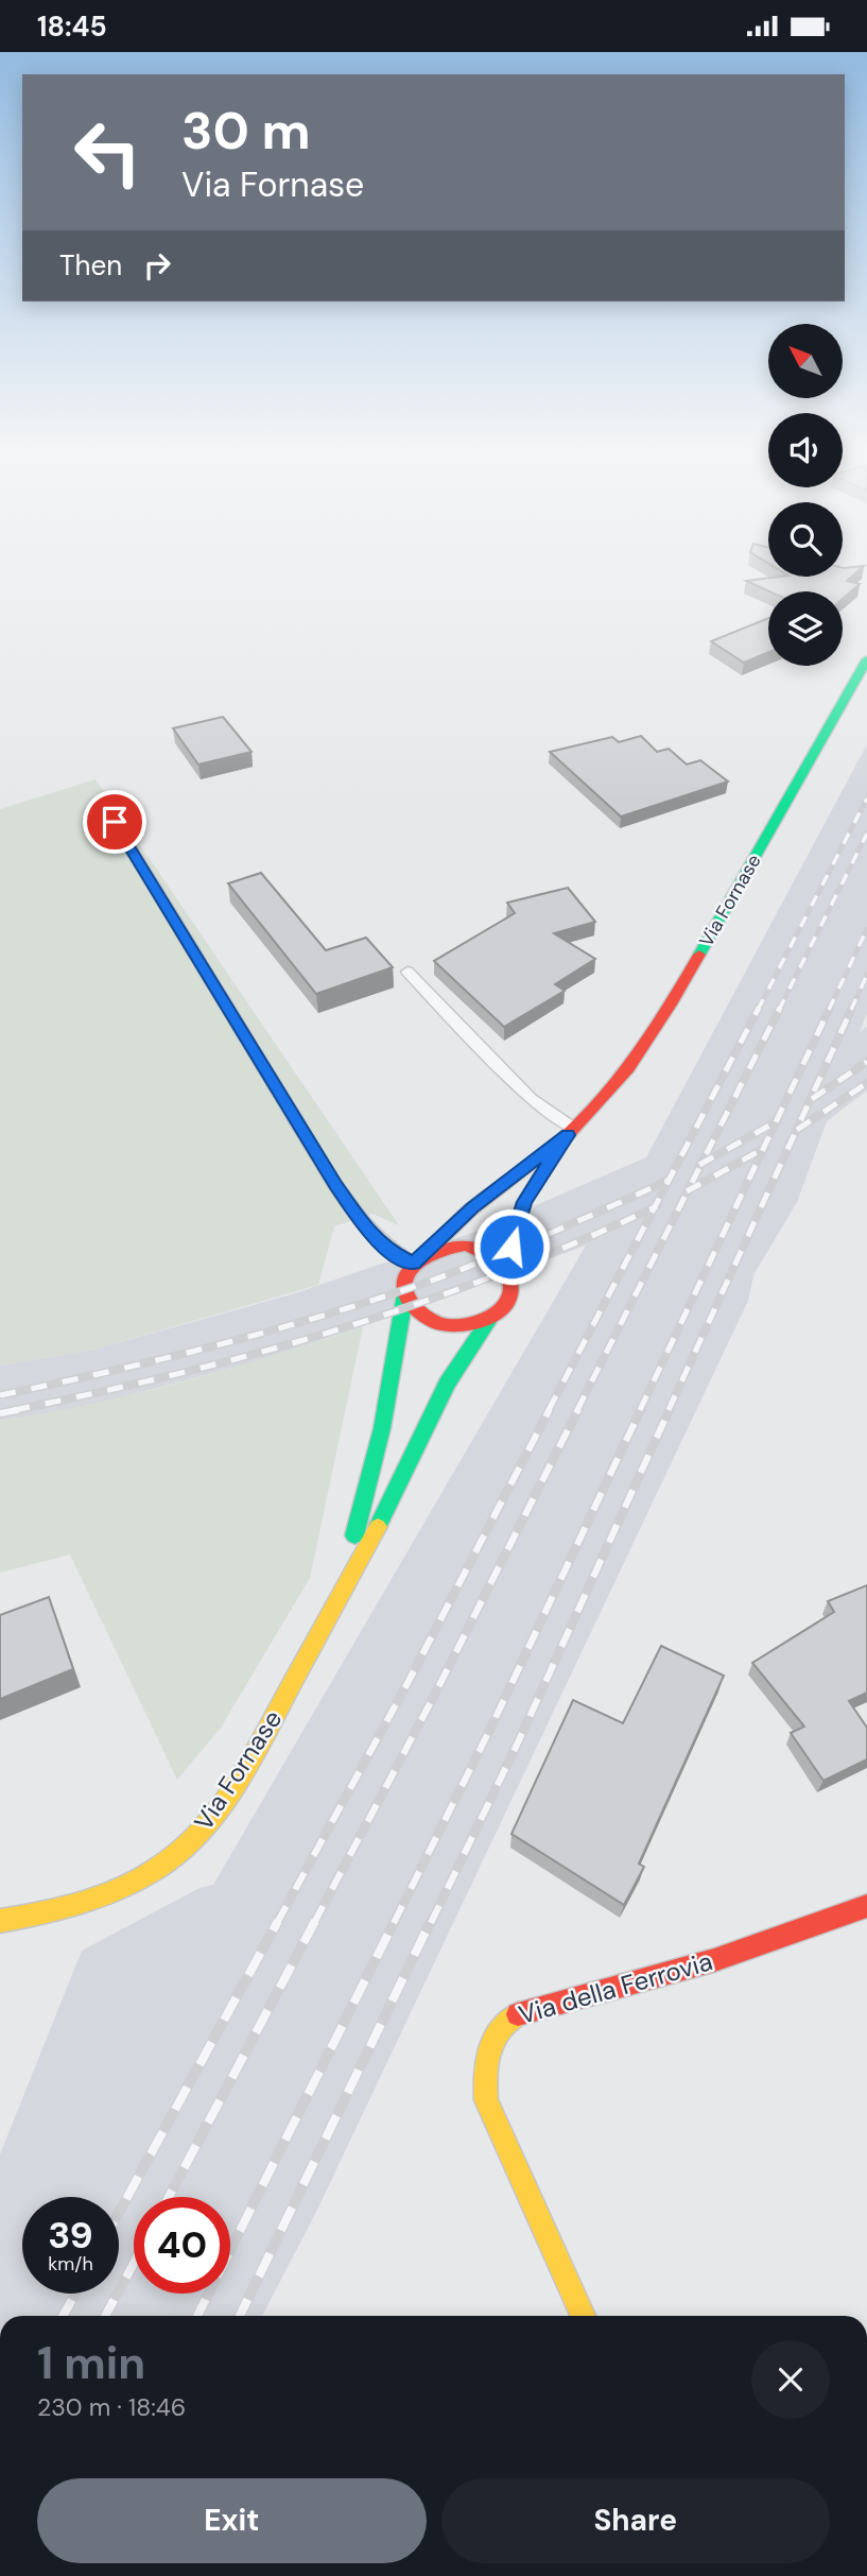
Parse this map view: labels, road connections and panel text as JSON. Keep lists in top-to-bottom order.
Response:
{
  "streets": {
    "street": ["Via Fornase", "Via della Ferrovia"]
  },
  "north": "top left",
  "page": {
    "status": "18:45",
    "turn": ["30 m", "Via Fornase"],
    "then": "Then",
    "speed": "39 km/h",
    "limit": "40",
    "heading": ["1 min", "230 m · 18:46"],
    "buttons": ["Exit", "Share"]
  }
}
